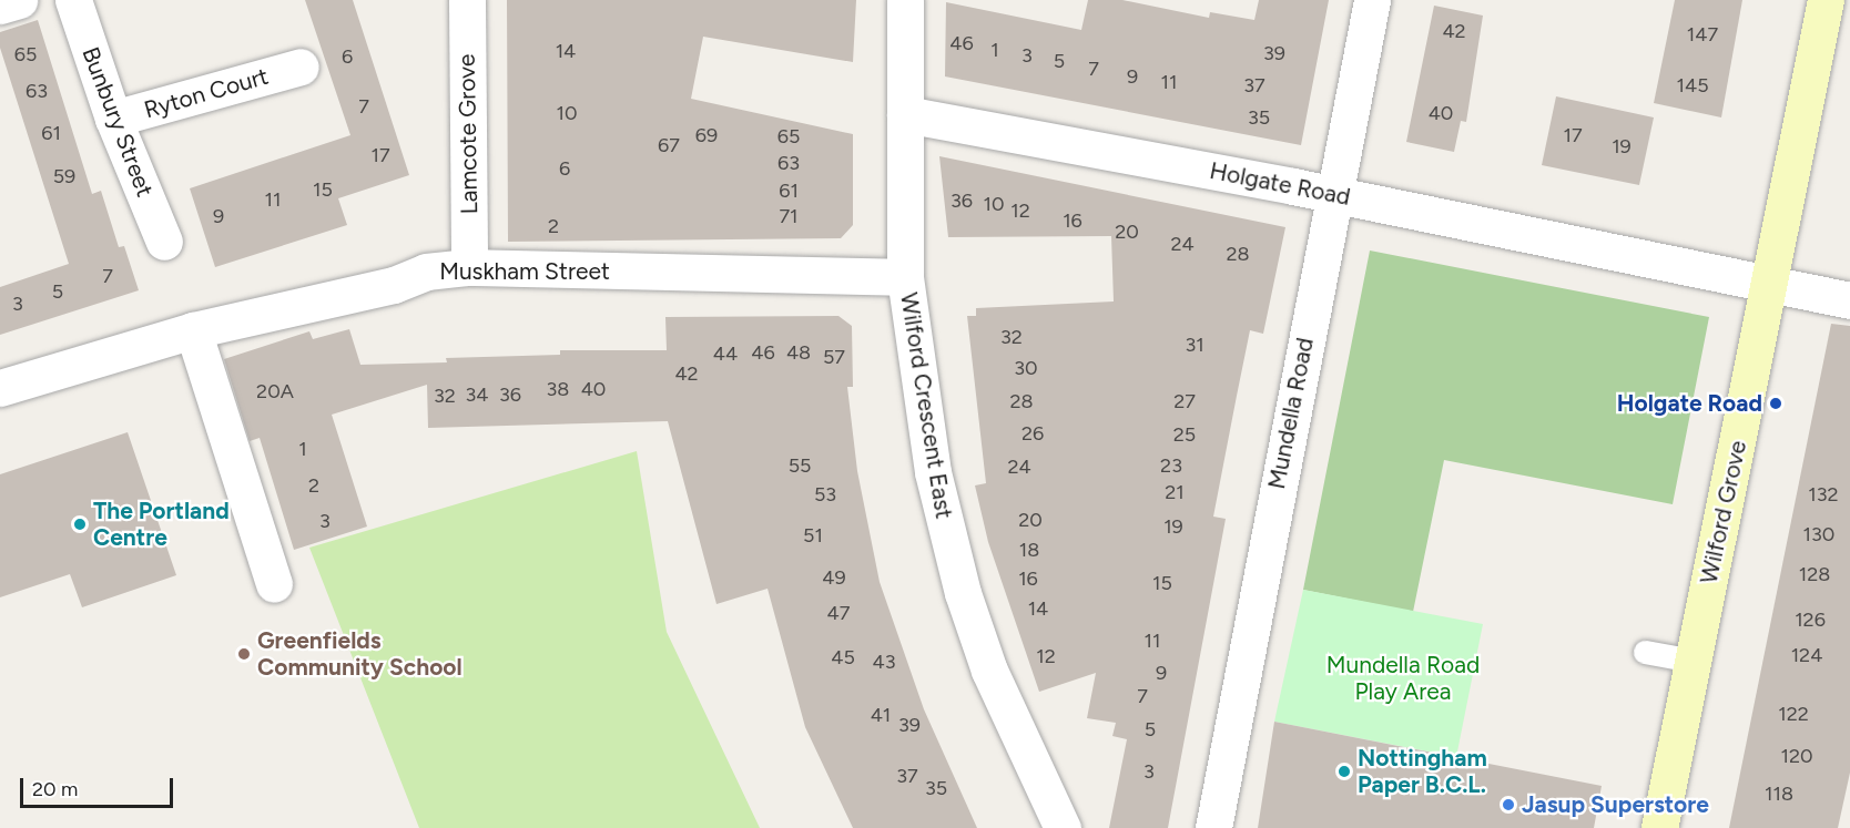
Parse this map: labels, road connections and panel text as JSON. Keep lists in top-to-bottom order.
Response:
{
  "streets": {
    "street": [
      "Ryton Court",
      "Bunbury Street",
      "Lamcote Grove",
      "Holgate Road",
      "Muskham Street",
      "Wilford Crescent East",
      "Mundella Road",
      "Wilford Grove"
    ]
  },
  "crossings": [
    ["Ryton Court", "Bunbury Street"],
    ["Lamcote Grove", "Muskham Street"],
    ["Holgate Road", "Wilford Crescent East"],
    ["Holgate Road", "Mundella Road"],
    ["Holgate Road", "Wilford Grove"],
    ["Muskham Street", "Wilford Crescent East"]
  ],
  "parks": ["Mundella Road Play Area"],
  "places": [
    "Holgate Road",
    "The Portland Centre",
    "Greenfields Community School",
    "Nottingham Paper B.C.L.",
    "Jasup Superstore"
  ],
  "house_numbers": [
    "42",
    "147",
    "46",
    "1",
    "14",
    "39",
    "65",
    "3",
    "6",
    "5",
    "7",
    "9",
    "11",
    "37",
    "145",
    "63",
    "7",
    "10",
    "40",
    "35",
    "61",
    "69",
    "17",
    "65",
    "67",
    "19",
    "17",
    "63",
    "6",
    "59",
    "15",
    "61",
    "11",
    "36",
    "10",
    "12",
    "9",
    "71",
    "16",
    "2",
    "20",
    "24",
    "28",
    "7",
    "5",
    "3",
    "32",
    "31",
    "46",
    "48",
    "44",
    "57",
    "30",
    "42",
    "38",
    "40",
    "20A",
    "34",
    "36",
    "32",
    "28",
    "27",
    "26",
    "25",
    "1",
    "55",
    "23",
    "24",
    "2",
    "21",
    "53",
    "132",
    "20",
    "3",
    "19",
    "130",
    "51",
    "18",
    "128",
    "49",
    "16",
    "15",
    "14",
    "47",
    "126",
    "11",
    "124",
    "12",
    "45",
    "43",
    "9",
    "7",
    "122",
    "41",
    "39",
    "5",
    "120",
    "3",
    "37",
    "35",
    "118"
  ],
  "scale_bar": "20 m"
}
